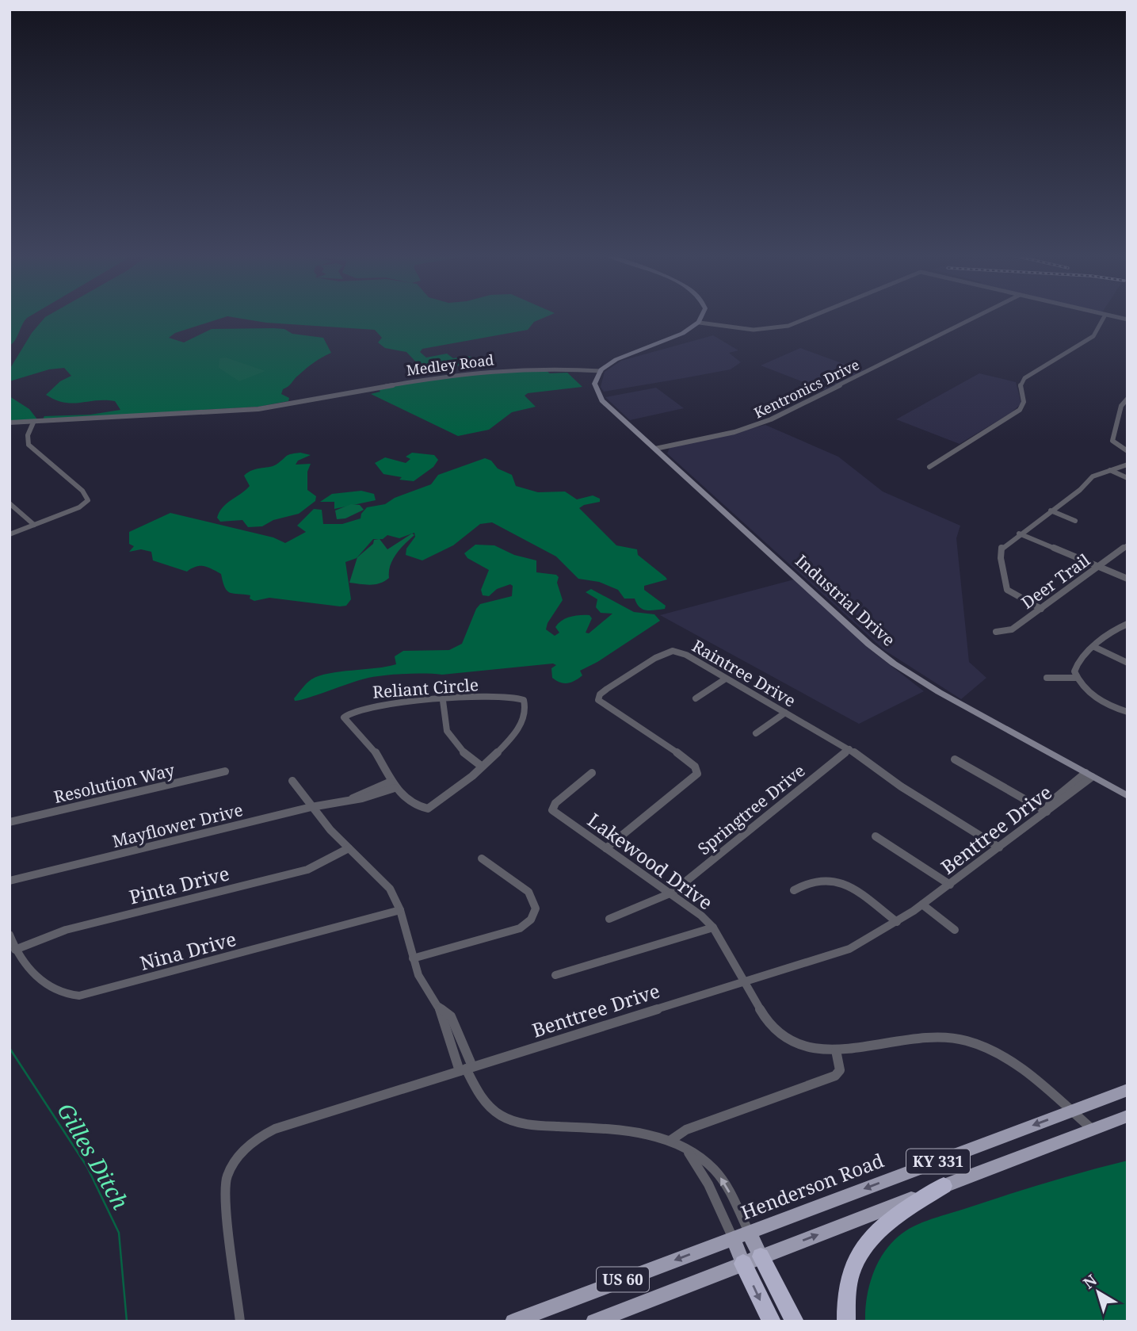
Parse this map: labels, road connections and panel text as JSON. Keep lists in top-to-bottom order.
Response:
{
  "streets": {
    "main road": ["KY 331", "Henderson Road", "US 60"],
    "street": [
      "Medley Road",
      "Kentronics Drive",
      "Deer Trail",
      "Industrial Drive",
      "Raintree Drive",
      "Reliant Circle",
      "Resolution Way",
      "Springtree Drive",
      "Mayflower Drive",
      "Benttree Drive",
      "Lakewood Drive",
      "Pinta Drive",
      "Nina Drive"
    ]
  },
  "crossings": [
    ["Medley Road", "Industrial Drive"],
    ["Kentronics Drive", "Industrial Drive"],
    ["Industrial Drive", "Benttree Drive"],
    ["Raintree Drive", "Springtree Drive"],
    ["Raintree Drive", "Benttree Drive"],
    ["Raintree Drive", "Lakewood Drive"],
    ["Reliant Circle", "Mayflower Drive"],
    ["Springtree Drive", "Lakewood Drive"],
    ["Benttree Drive", "Lakewood Drive"],
    ["Lakewood Drive", "KY 331"],
    ["Lakewood Drive", "Henderson Road"],
    ["Pinta Drive", "Nina Drive"]
  ],
  "water": ["Gilles Ditch"],
  "north": "top left"
}
